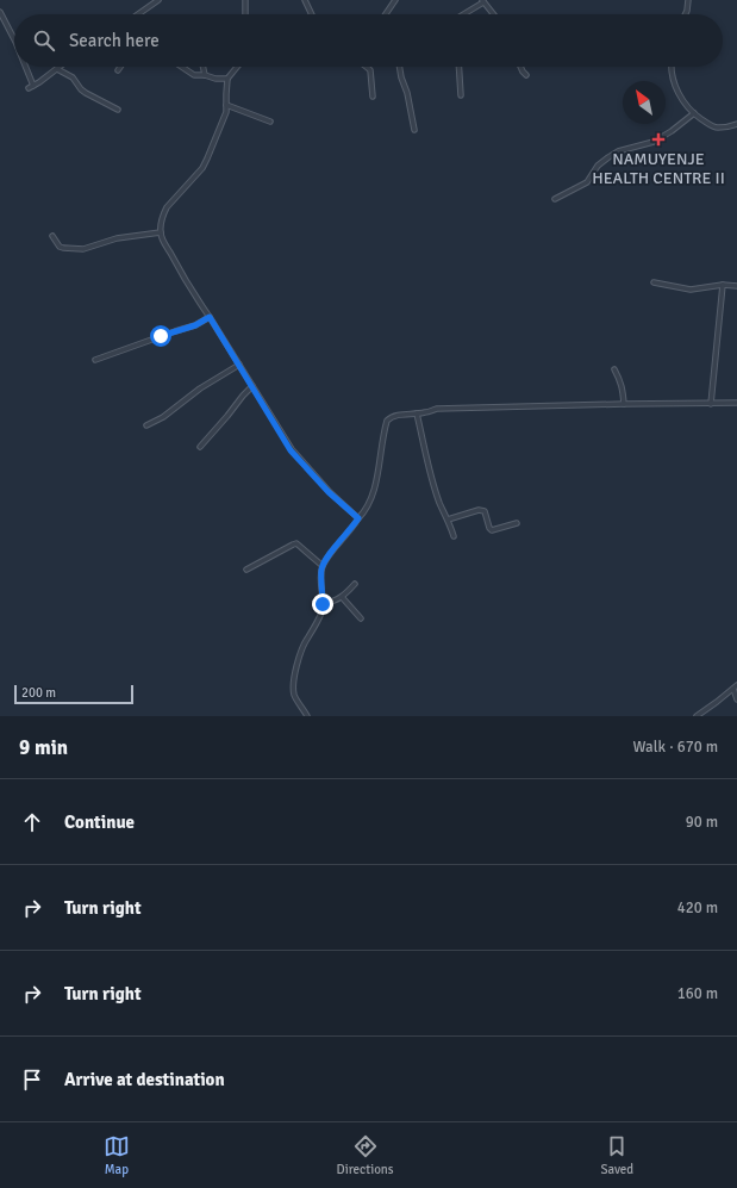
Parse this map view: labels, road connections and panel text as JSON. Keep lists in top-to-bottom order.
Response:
{
  "places": {
    "health": ["NAMUYENJE HEALTH CENTRE II"]
  },
  "scale_bar": "200 m",
  "north": "top left",
  "page": {
    "search": "Search here",
    "scale": "200 m",
    "heading": ["9 min", "Walk · 670 m"],
    "list": [
      ["Continue", "90 m"],
      ["Turn right", "420 m"],
      ["Turn right", "160 m"],
      "Arrive at destination"
    ],
    "nav": ["Map", "Directions", "Saved"]
  }
}
